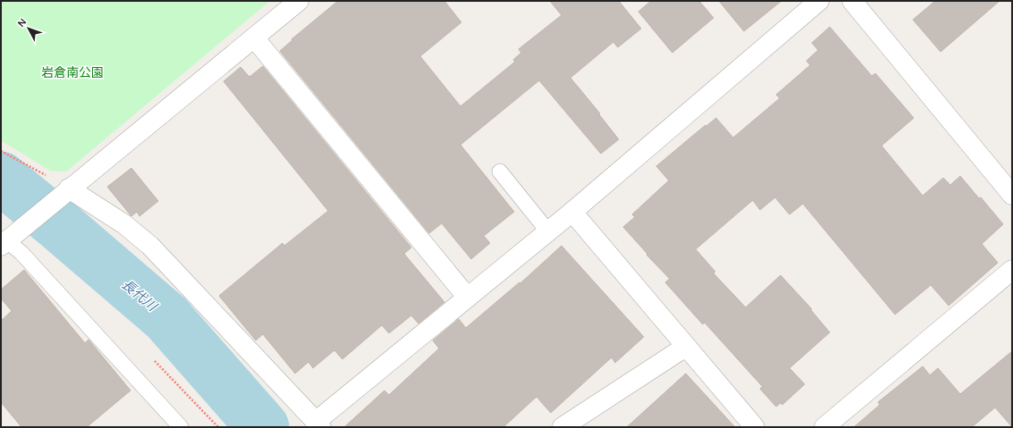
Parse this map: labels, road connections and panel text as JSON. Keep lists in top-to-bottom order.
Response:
{
  "water": ["長代川"],
  "parks": ["岩倉南公園"],
  "north": "top left"
}
